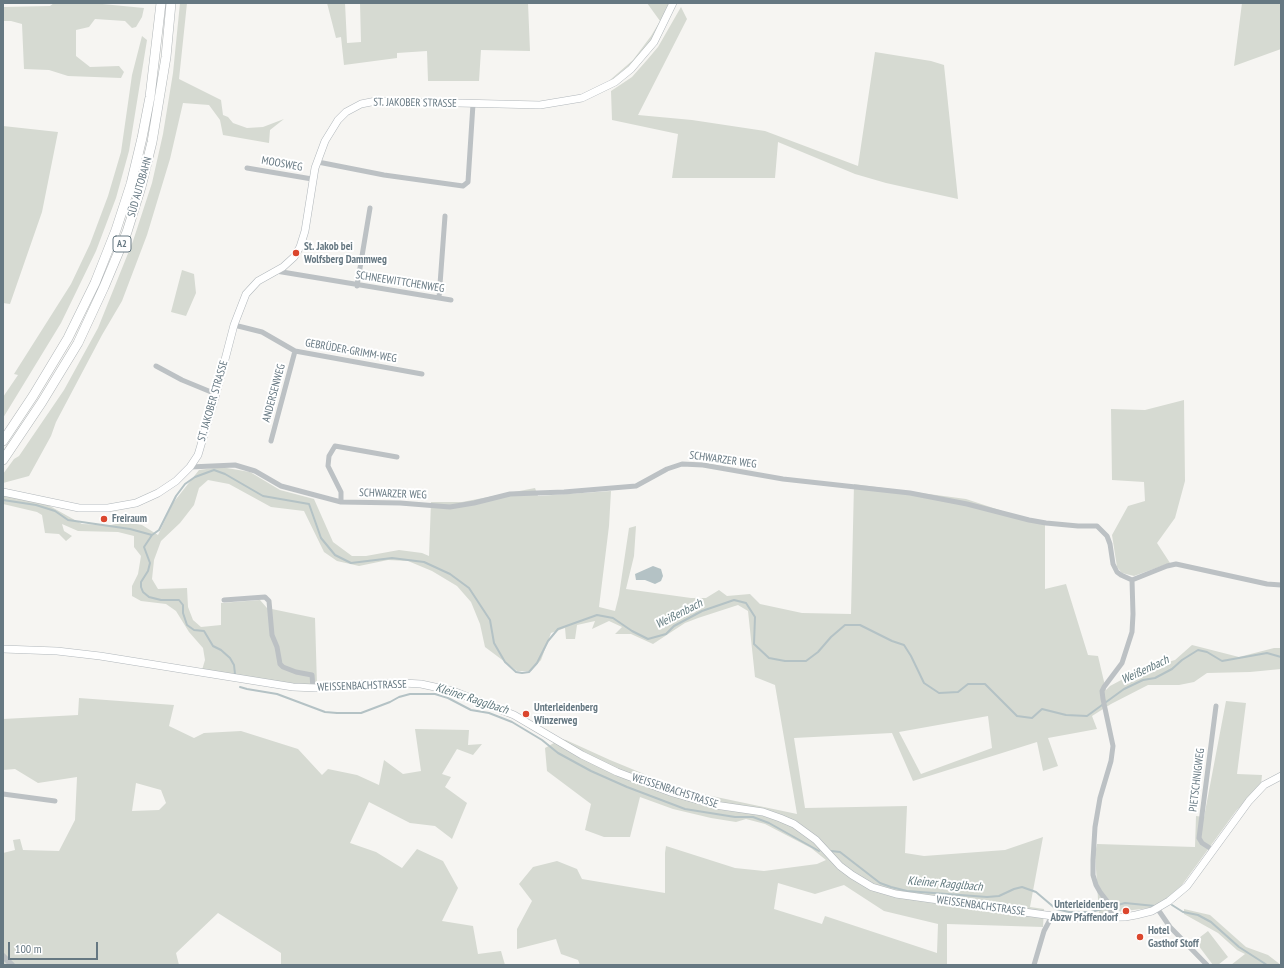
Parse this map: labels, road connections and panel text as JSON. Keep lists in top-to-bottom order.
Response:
{
  "streets": {
    "highway": ["SÜD AUTOBAHN", "A2"],
    "main road": ["ST. JAKOBER STRASSE", "WEISSENBACHSTRASSE"],
    "street": [
      "MOOSWEG",
      "SCHNEEWITTCHENWEG",
      "GEBRÜDER-GRIMM-WEG",
      "ANDERSENWEG",
      "SCHWARZER WEG",
      "PIETSCHNIGWEG"
    ]
  },
  "crossings": [
    ["ST. JAKOBER STRASSE", "MOOSWEG"],
    ["ST. JAKOBER STRASSE", "SCHNEEWITTCHENWEG"],
    ["ST. JAKOBER STRASSE", "GEBRÜDER-GRIMM-WEG"],
    ["ST. JAKOBER STRASSE", "SCHWARZER WEG"],
    ["GEBRÜDER-GRIMM-WEG", "ANDERSENWEG"],
    ["WEISSENBACHSTRASSE", "PIETSCHNIGWEG"]
  ],
  "water": ["Weißenbach", "Kleiner Ragglbach"],
  "places": [
    "St. Jakob bei Wolfsberg Dammweg",
    "Freiraum",
    "Unterleidenberg Winzerweg",
    "Unterleidenberg Abzw Pfaffendorf",
    "Hotel Gasthof Stoff"
  ],
  "scale_bar": "100 m"
}
